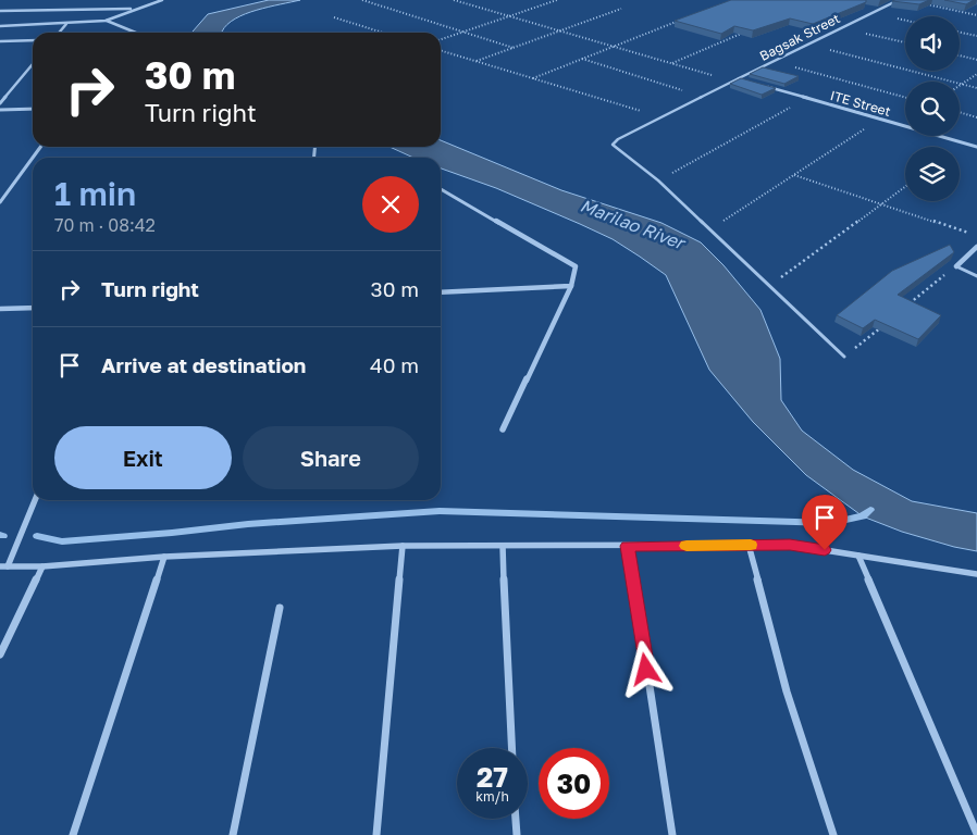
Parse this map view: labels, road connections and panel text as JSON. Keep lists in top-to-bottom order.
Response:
{
  "streets": {
    "street": ["Bagsak Street", "ITE Street"]
  },
  "water": ["Marilao River"],
  "page": {
    "turn": ["30 m", "Turn right"],
    "heading": ["1 min", "70 m · 08:42"],
    "list": [
      {
        "name": "Turn right",
        "value": "30 m"
      },
      {
        "name": "Arrive at destination",
        "value": "40 m"
      }
    ],
    "buttons": ["Exit", "Share"],
    "speed": "27 km/h",
    "limit": "30"
  }
}
